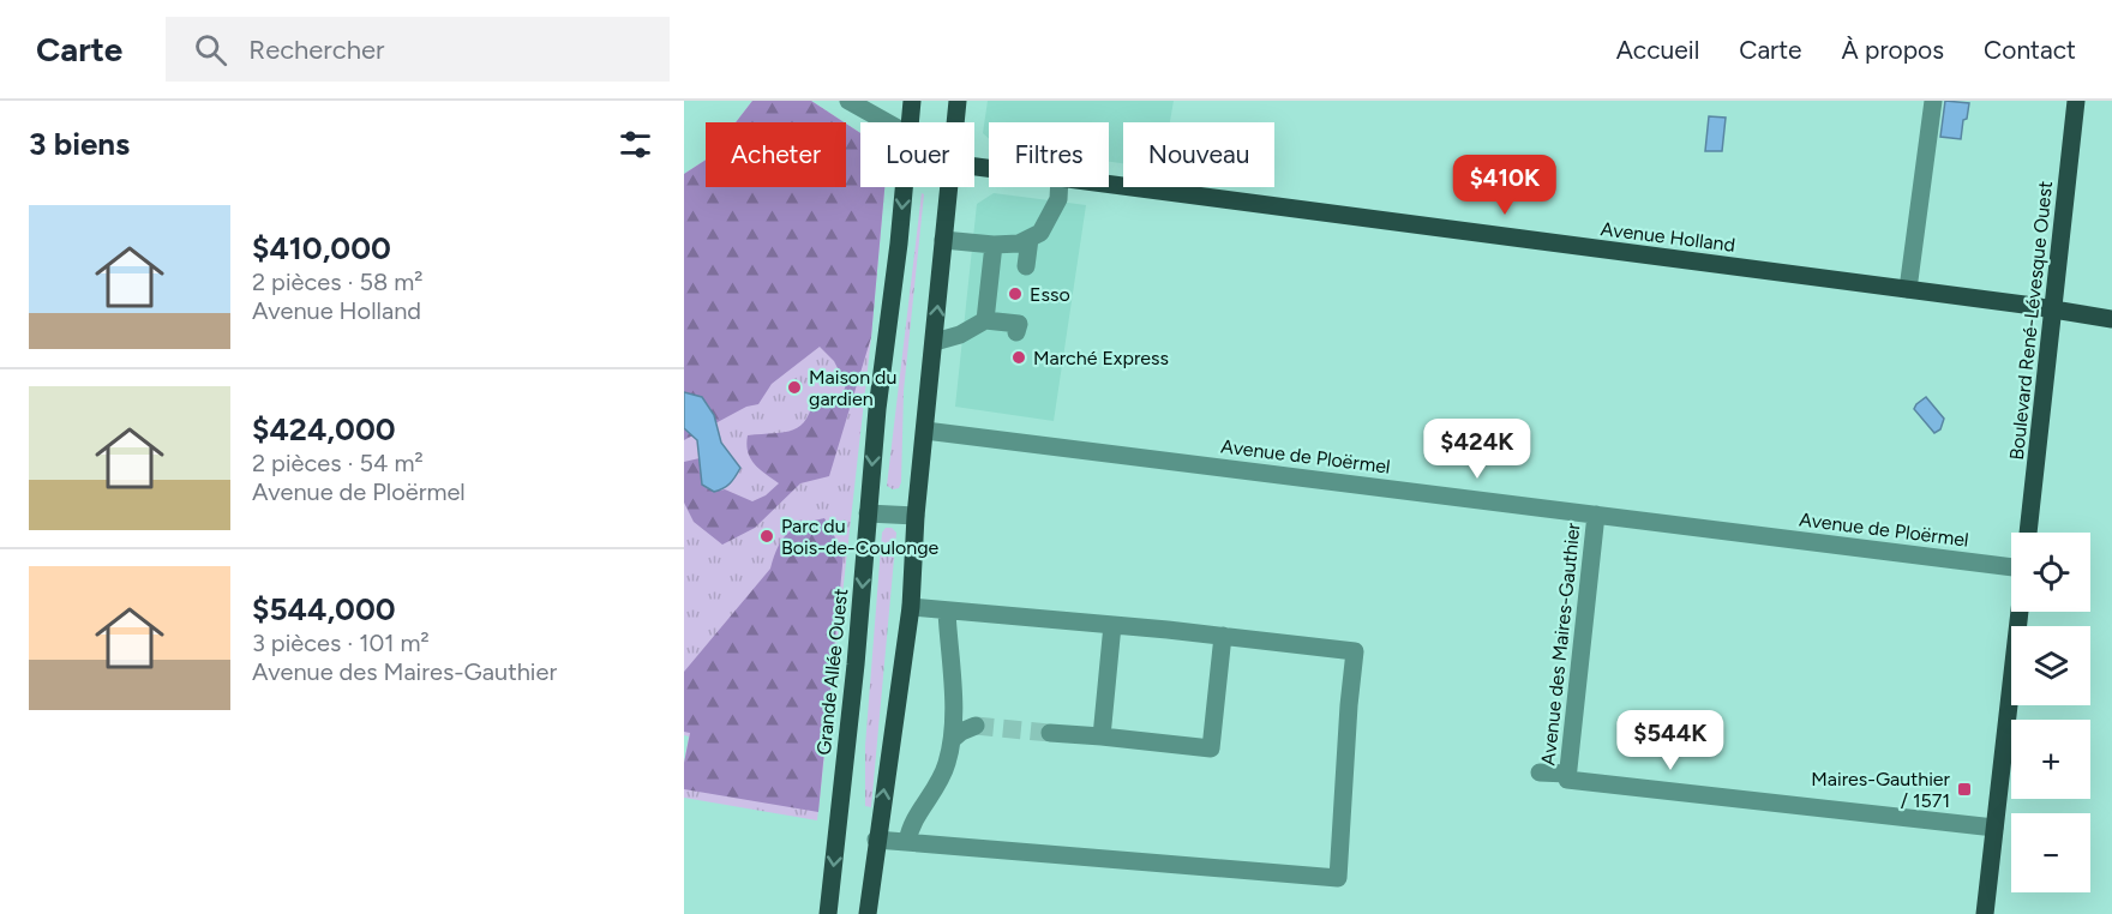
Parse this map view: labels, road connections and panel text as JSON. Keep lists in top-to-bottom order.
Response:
{
  "streets": {
    "main road": ["Avenue Holland", "Boulevard René-Lévesque Ouest", "Grande Allée Ouest"],
    "street": ["Avenue de Ploërmel", "Avenue des Maires-Gauthier"]
  },
  "crossings": [
    ["Avenue Holland", "Boulevard René-Lévesque Ouest"],
    ["Avenue de Ploërmel", "Avenue des Maires-Gauthier"]
  ],
  "places": {
    "other": [
      "Esso",
      "Marché Express",
      "Maison du gardien",
      "Parc du Bois-de-Coulonge"
    ],
    "transit": ["Maires-Gauthier / 1571"]
  },
  "page": {
    "header": "Carte",
    "search": "Rechercher",
    "nav": [
      "Accueil",
      "Carte",
      "À propos",
      "Contact"
    ],
    "heading": "3 biens",
    "chip": [
      "Acheter",
      "Louer",
      "Filtres",
      "Nouveau"
    ],
    "price": ["$410K", "$424K", "$544K"],
    "list": [
      {
        "name": "$410,000",
        "note": "2 pièces · 58 m² · Avenue Holland"
      },
      {
        "name": "$424,000",
        "note": "2 pièces · 54 m² · Avenue de Ploërmel"
      },
      {
        "name": "$544,000",
        "note": "3 pièces · 101 m² · Avenue des Maires-Gauthier"
      }
    ],
    "map_buttons": ["+", "−"]
  }
}
